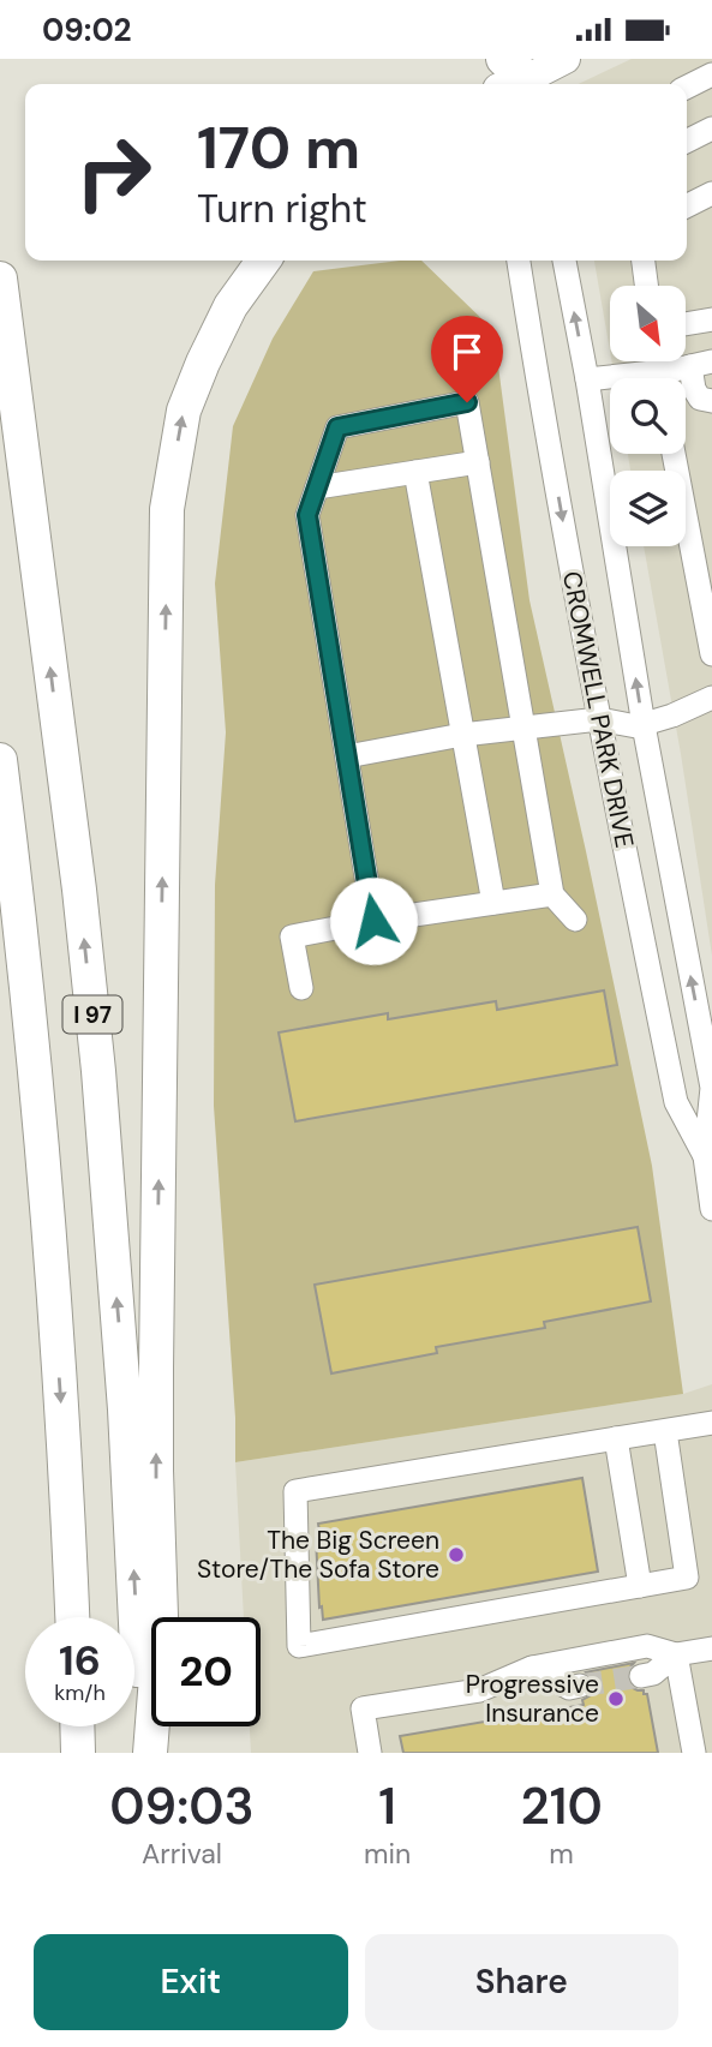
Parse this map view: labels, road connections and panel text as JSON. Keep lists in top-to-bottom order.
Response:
{
  "streets": {
    "highway": ["I 97"],
    "street": ["CROMWELL PARK DRIVE"]
  },
  "places": ["The Big Screen Store/The Sofa Store", "Progressive Insurance"],
  "north": "bottom right",
  "page": {
    "status": "09:02",
    "turn": ["170 m", "Turn right"],
    "speed": "16 km/h",
    "limit": "20",
    "eta": [
      "09:03",
      "Arrival",
      "1",
      "min",
      "210",
      "m"
    ],
    "buttons": ["Exit", "Share"]
  }
}
